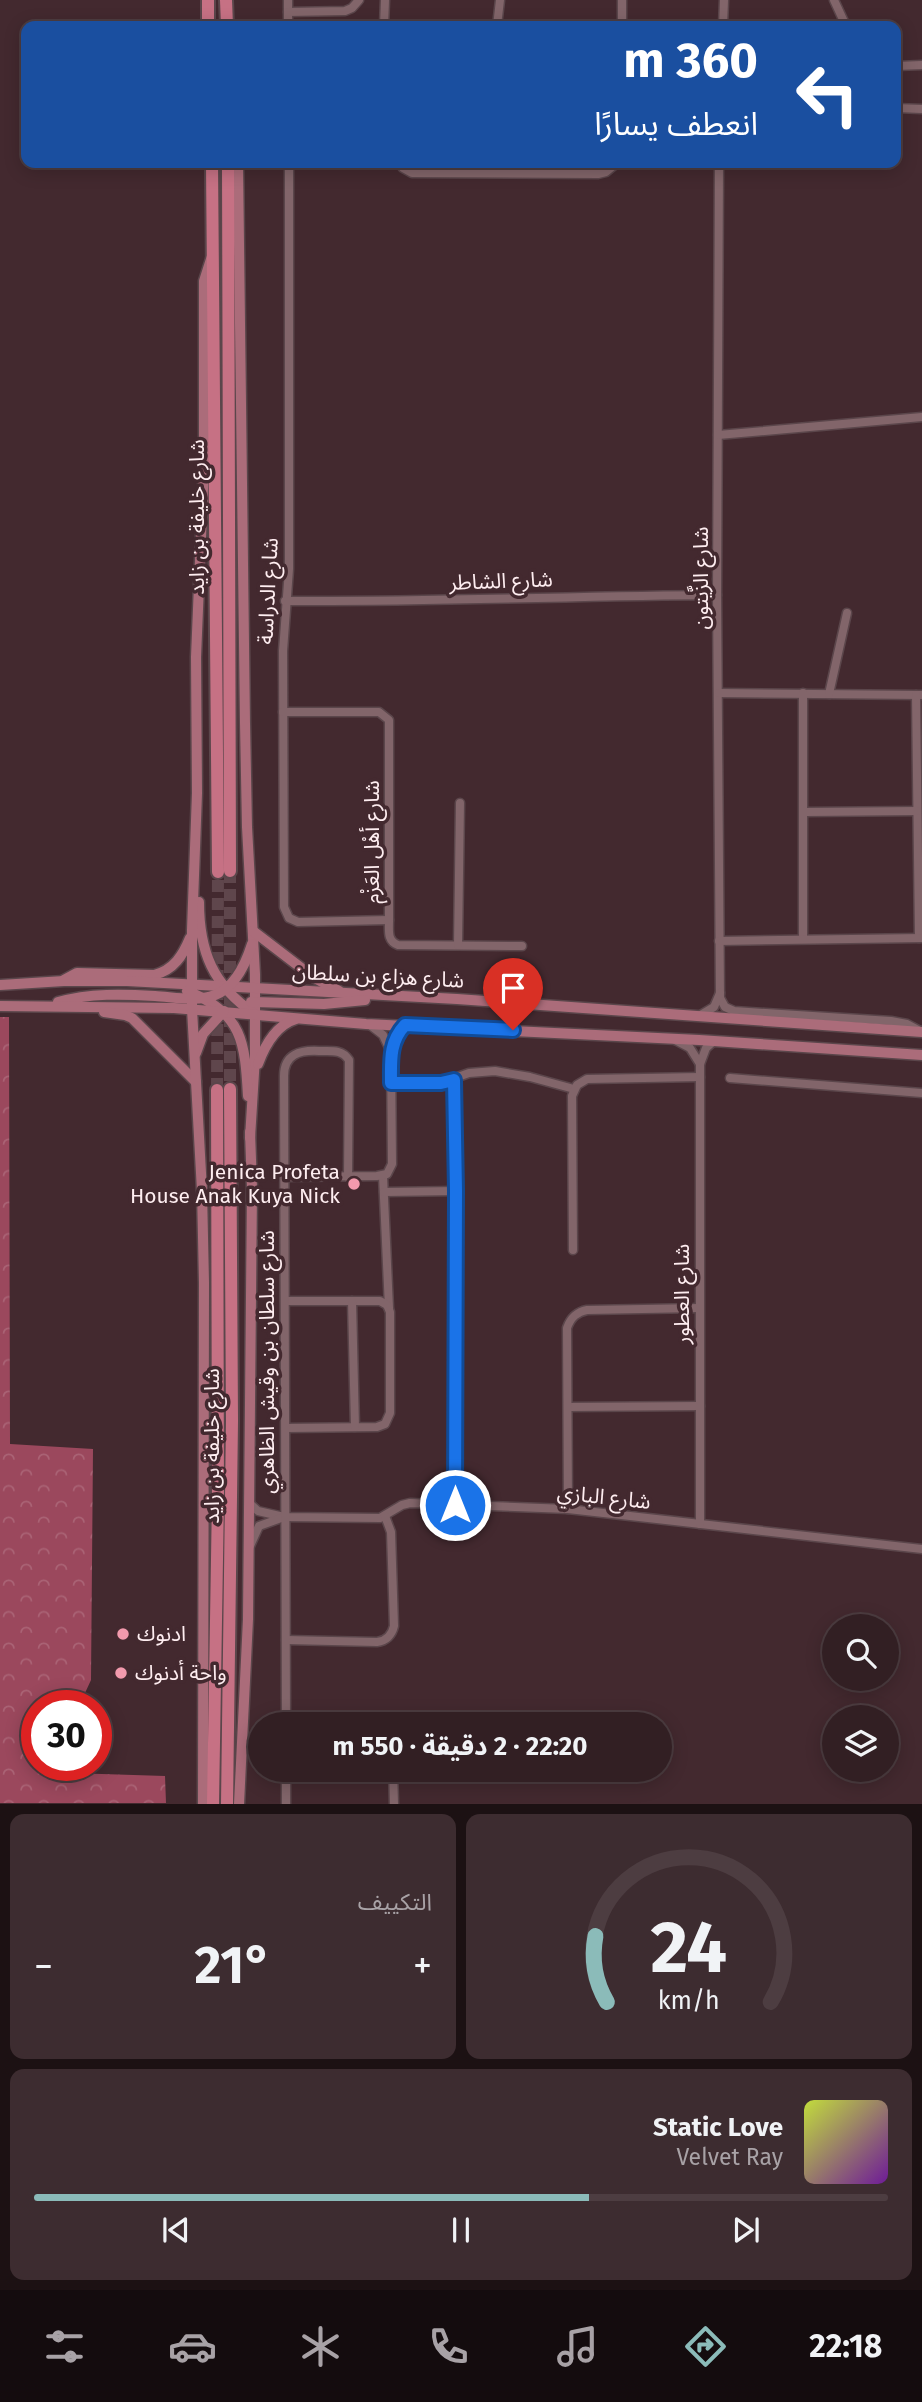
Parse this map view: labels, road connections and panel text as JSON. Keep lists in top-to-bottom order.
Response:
{
  "streets": {
    "highway": ["شارع خليفة بن زايد"],
    "main road": ["شارع هزاع بن سلطان"],
    "street": [
      "شارع الزَّيتون",
      "شارع الشاطر",
      "شارع الدراسة",
      "شارع أهْل العَزْم",
      "شارع العطور",
      "شارع سلطان بن وقيش الظاهري",
      "شارع البازي"
    ]
  },
  "crossings": [
    ["شارع الزَّيتون", "شارع الشاطر"],
    ["شارع الشاطر", "شارع الدراسة"],
    ["شارع الدراسة", "شارع أهْل العَزْم"],
    ["شارع العطور", "شارع البازي"],
    ["شارع سلطان بن وقيش الظاهري", "شارع البازي"]
  ],
  "places": ["Jenica Profeta House Anak Kuya Nick", "ادنوك", "واحة أدنوك"],
  "page": {
    "turn": ["360 m", "انعطف يسارًا"],
    "limit": "30",
    "trip": "22:20 · 2 دقيقة · 550 m",
    "tile": "التكييف",
    "heat": ["−", "21°", "+"],
    "song": ["Static Love", "Velvet Ray"],
    "tabs": "22:18",
    "gauge": ["24", "km/h"]
  }
}
